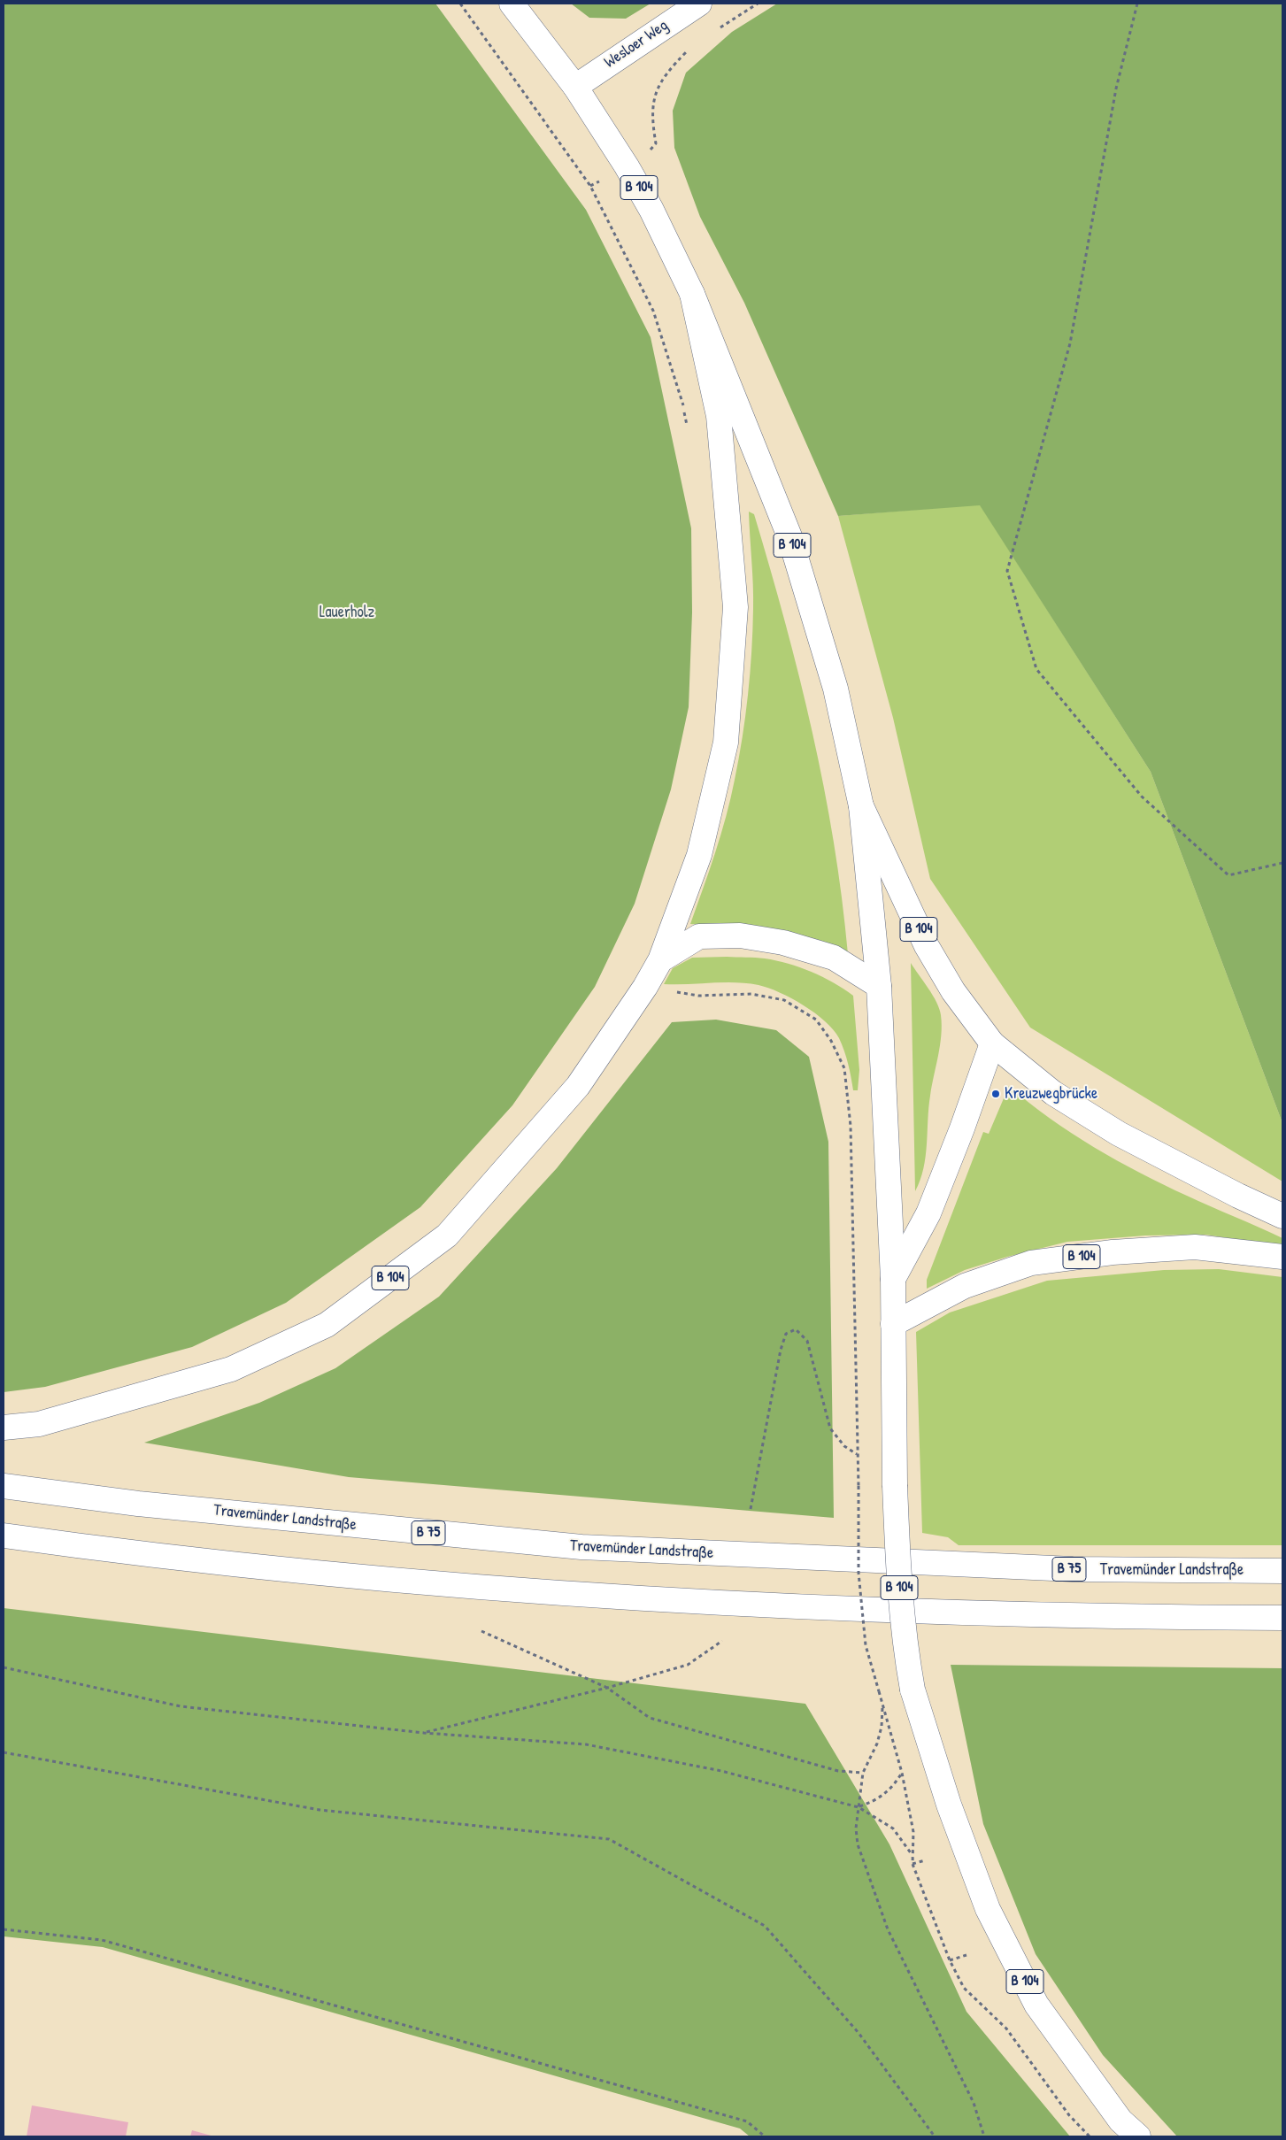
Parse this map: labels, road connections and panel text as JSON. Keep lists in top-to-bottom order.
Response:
{
  "streets": {
    "main road": [
      "Wesloer Weg",
      "B 104",
      "Travemünder Landstraße",
      "B 75"
    ]
  },
  "crossings": [
    ["Wesloer Weg", "B 104"]
  ],
  "parks": ["Lauerholz"],
  "places": ["Kreuzwegbrücke"]
}
